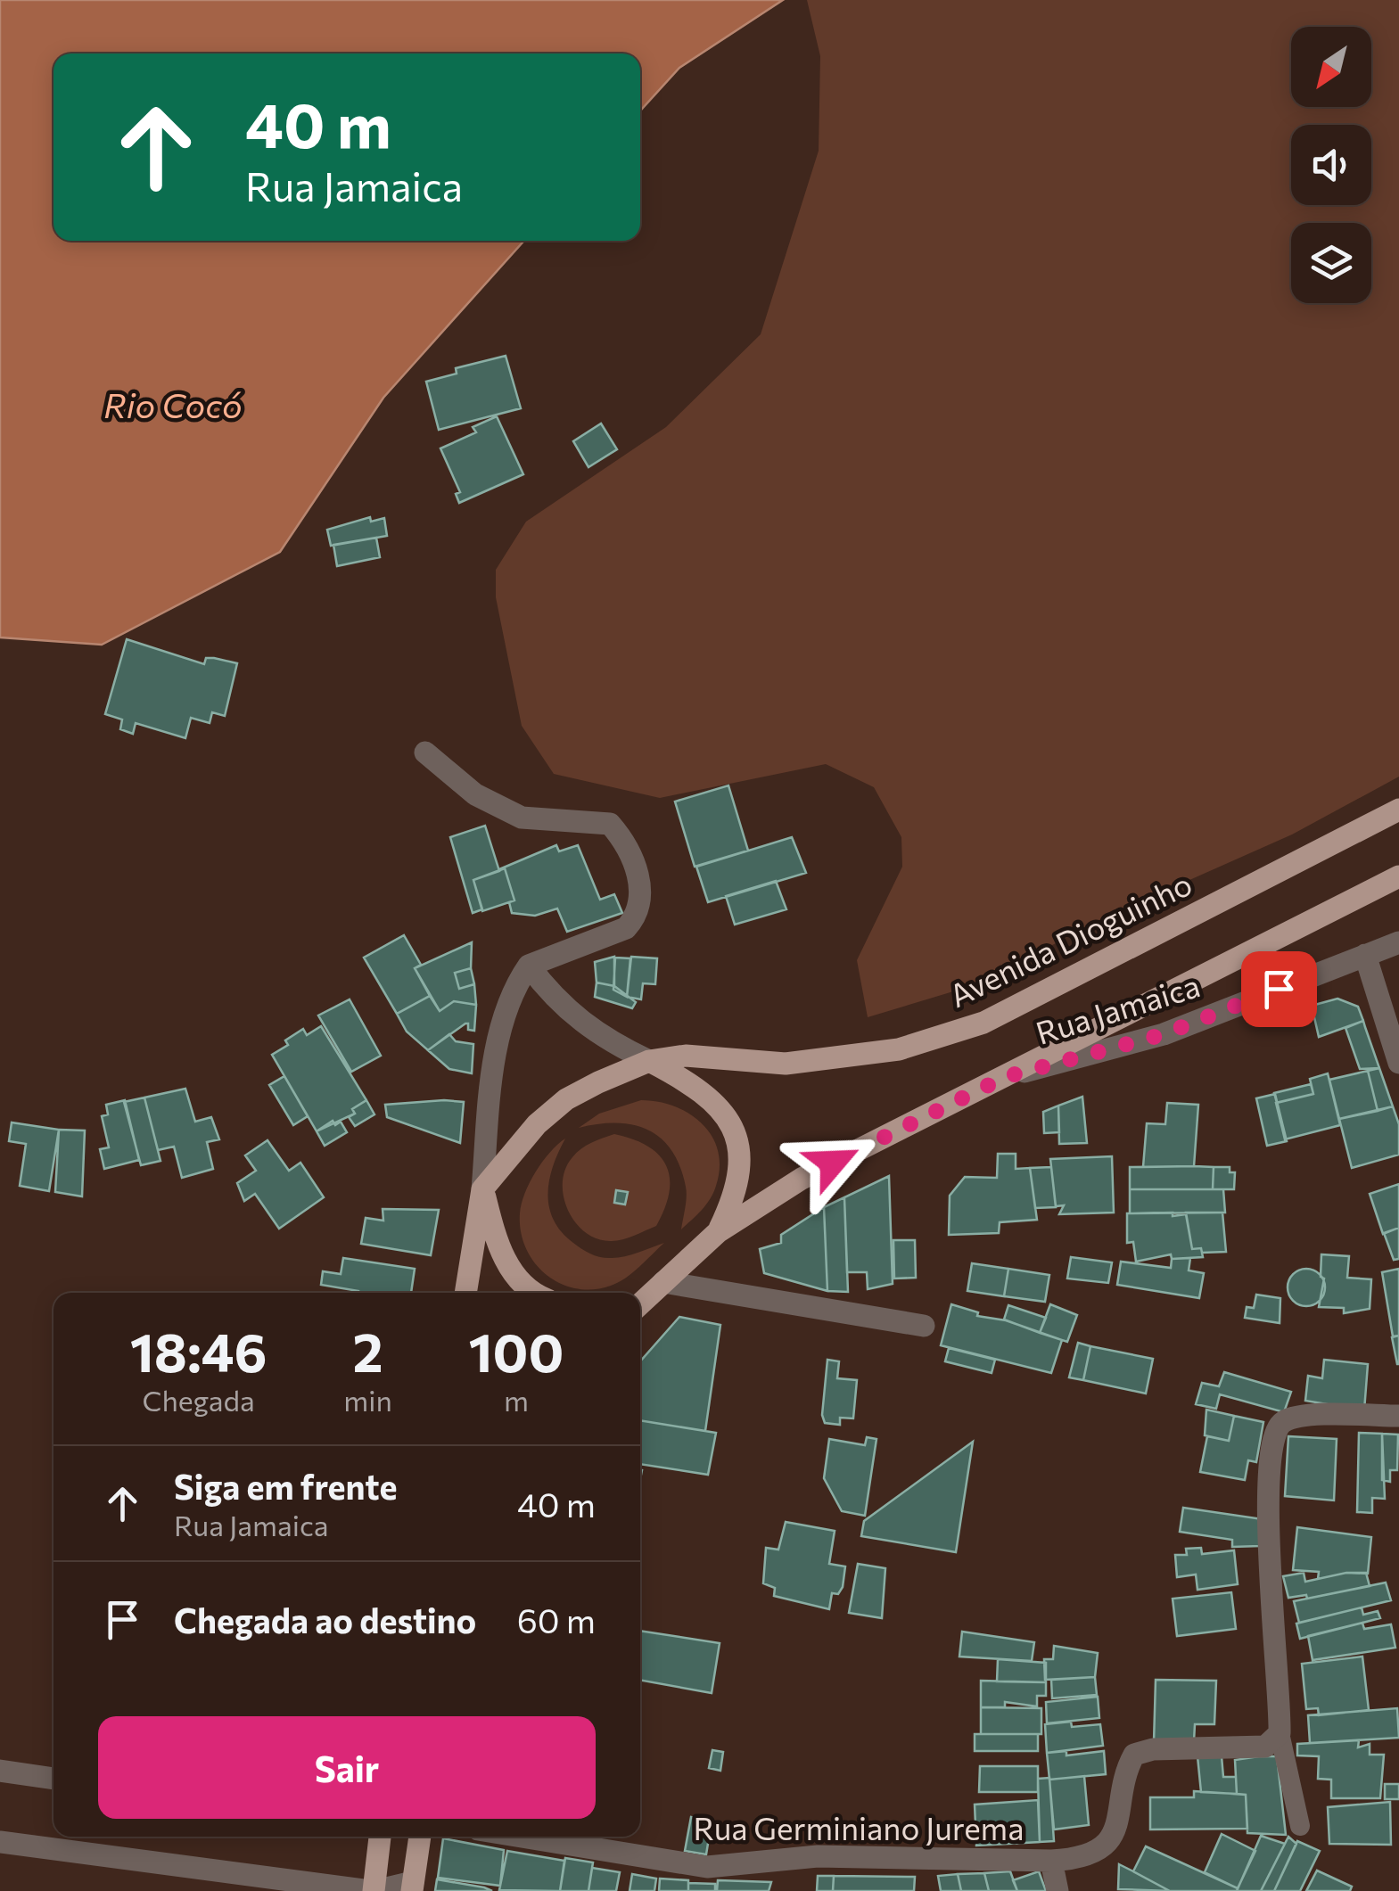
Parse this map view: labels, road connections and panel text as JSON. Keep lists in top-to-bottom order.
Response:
{
  "streets": {
    "main road": ["Avenida Dioguinho"],
    "street": ["Rua Jamaica", "Rua Germiniano Jurema"]
  },
  "water": ["Rio Cocó"],
  "north": "bottom left",
  "page": {
    "turn": ["40 m", "Rua Jamaica"],
    "eta": [
      "18:46",
      "Chegada",
      "2",
      "min",
      "100",
      "m"
    ],
    "list": [
      {
        "name": "Siga em frente",
        "note": "Rua Jamaica",
        "value": "40 m"
      },
      {
        "name": "Chegada ao destino",
        "value": "60 m"
      }
    ],
    "buttons": "Sair"
  }
}
